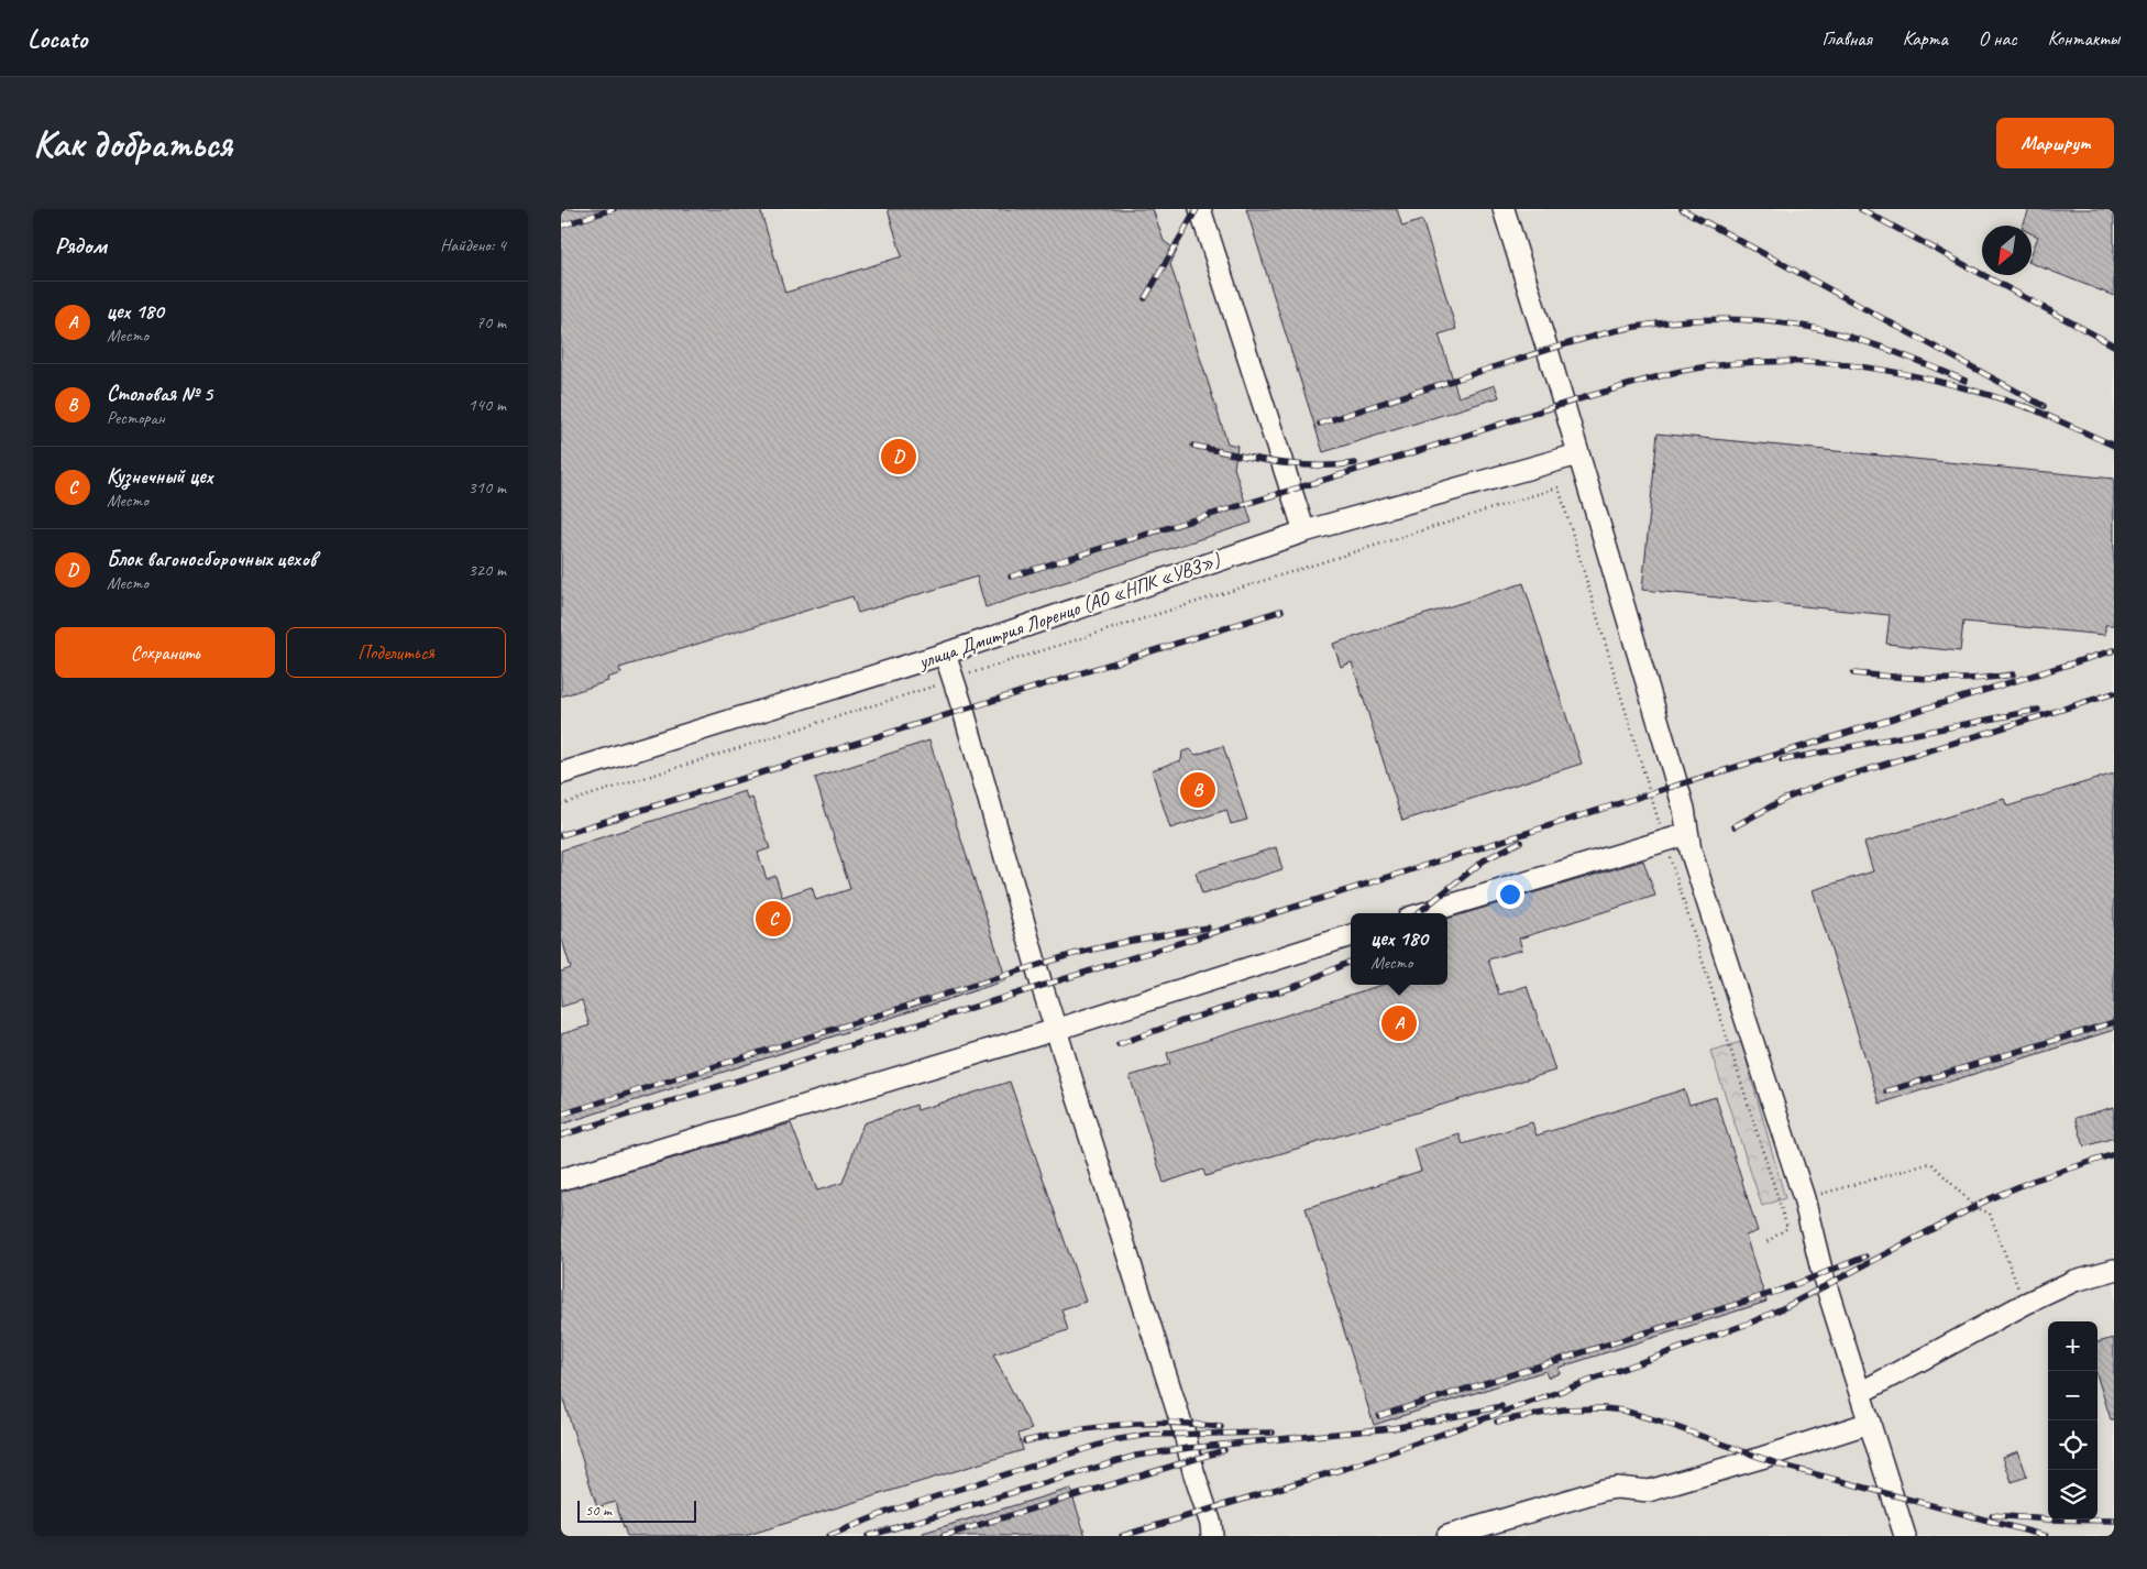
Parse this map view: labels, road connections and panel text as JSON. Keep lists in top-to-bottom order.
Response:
{
  "streets": {
    "lane": ["улица Дмитрия Лоренцо (АО «НПК «УВЗ»)"]
  },
  "scale_bar": "50 m",
  "north": "bottom left",
  "page": {
    "header": "Locato",
    "nav": [
      "Главная",
      "Карта",
      "О нас",
      "Контакты"
    ],
    "buttons": [
      "Маршрут",
      ["Сохранить", "Поделиться"]
    ],
    "title": "Как добраться",
    "heading": ["Рядом", "Найдено: 4"],
    "list": [
      {
        "mark": "A",
        "name": "цех 180",
        "note": "Место",
        "value": "70 m"
      },
      {
        "mark": "B",
        "name": "Столовая № 5",
        "note": "Ресторан",
        "value": "140 m"
      },
      {
        "mark": "C",
        "name": "Кузнечный цех",
        "note": "Место",
        "value": "310 m"
      },
      {
        "mark": "D",
        "name": "Блок вагоносборочных цехов",
        "note": "Место",
        "value": "320 m"
      }
    ],
    "pins": [
      "D",
      "B",
      "C",
      "A"
    ],
    "popup": ["цех 180", "Место"],
    "map_buttons": ["+", "−"],
    "scale": "50 m"
  }
}
